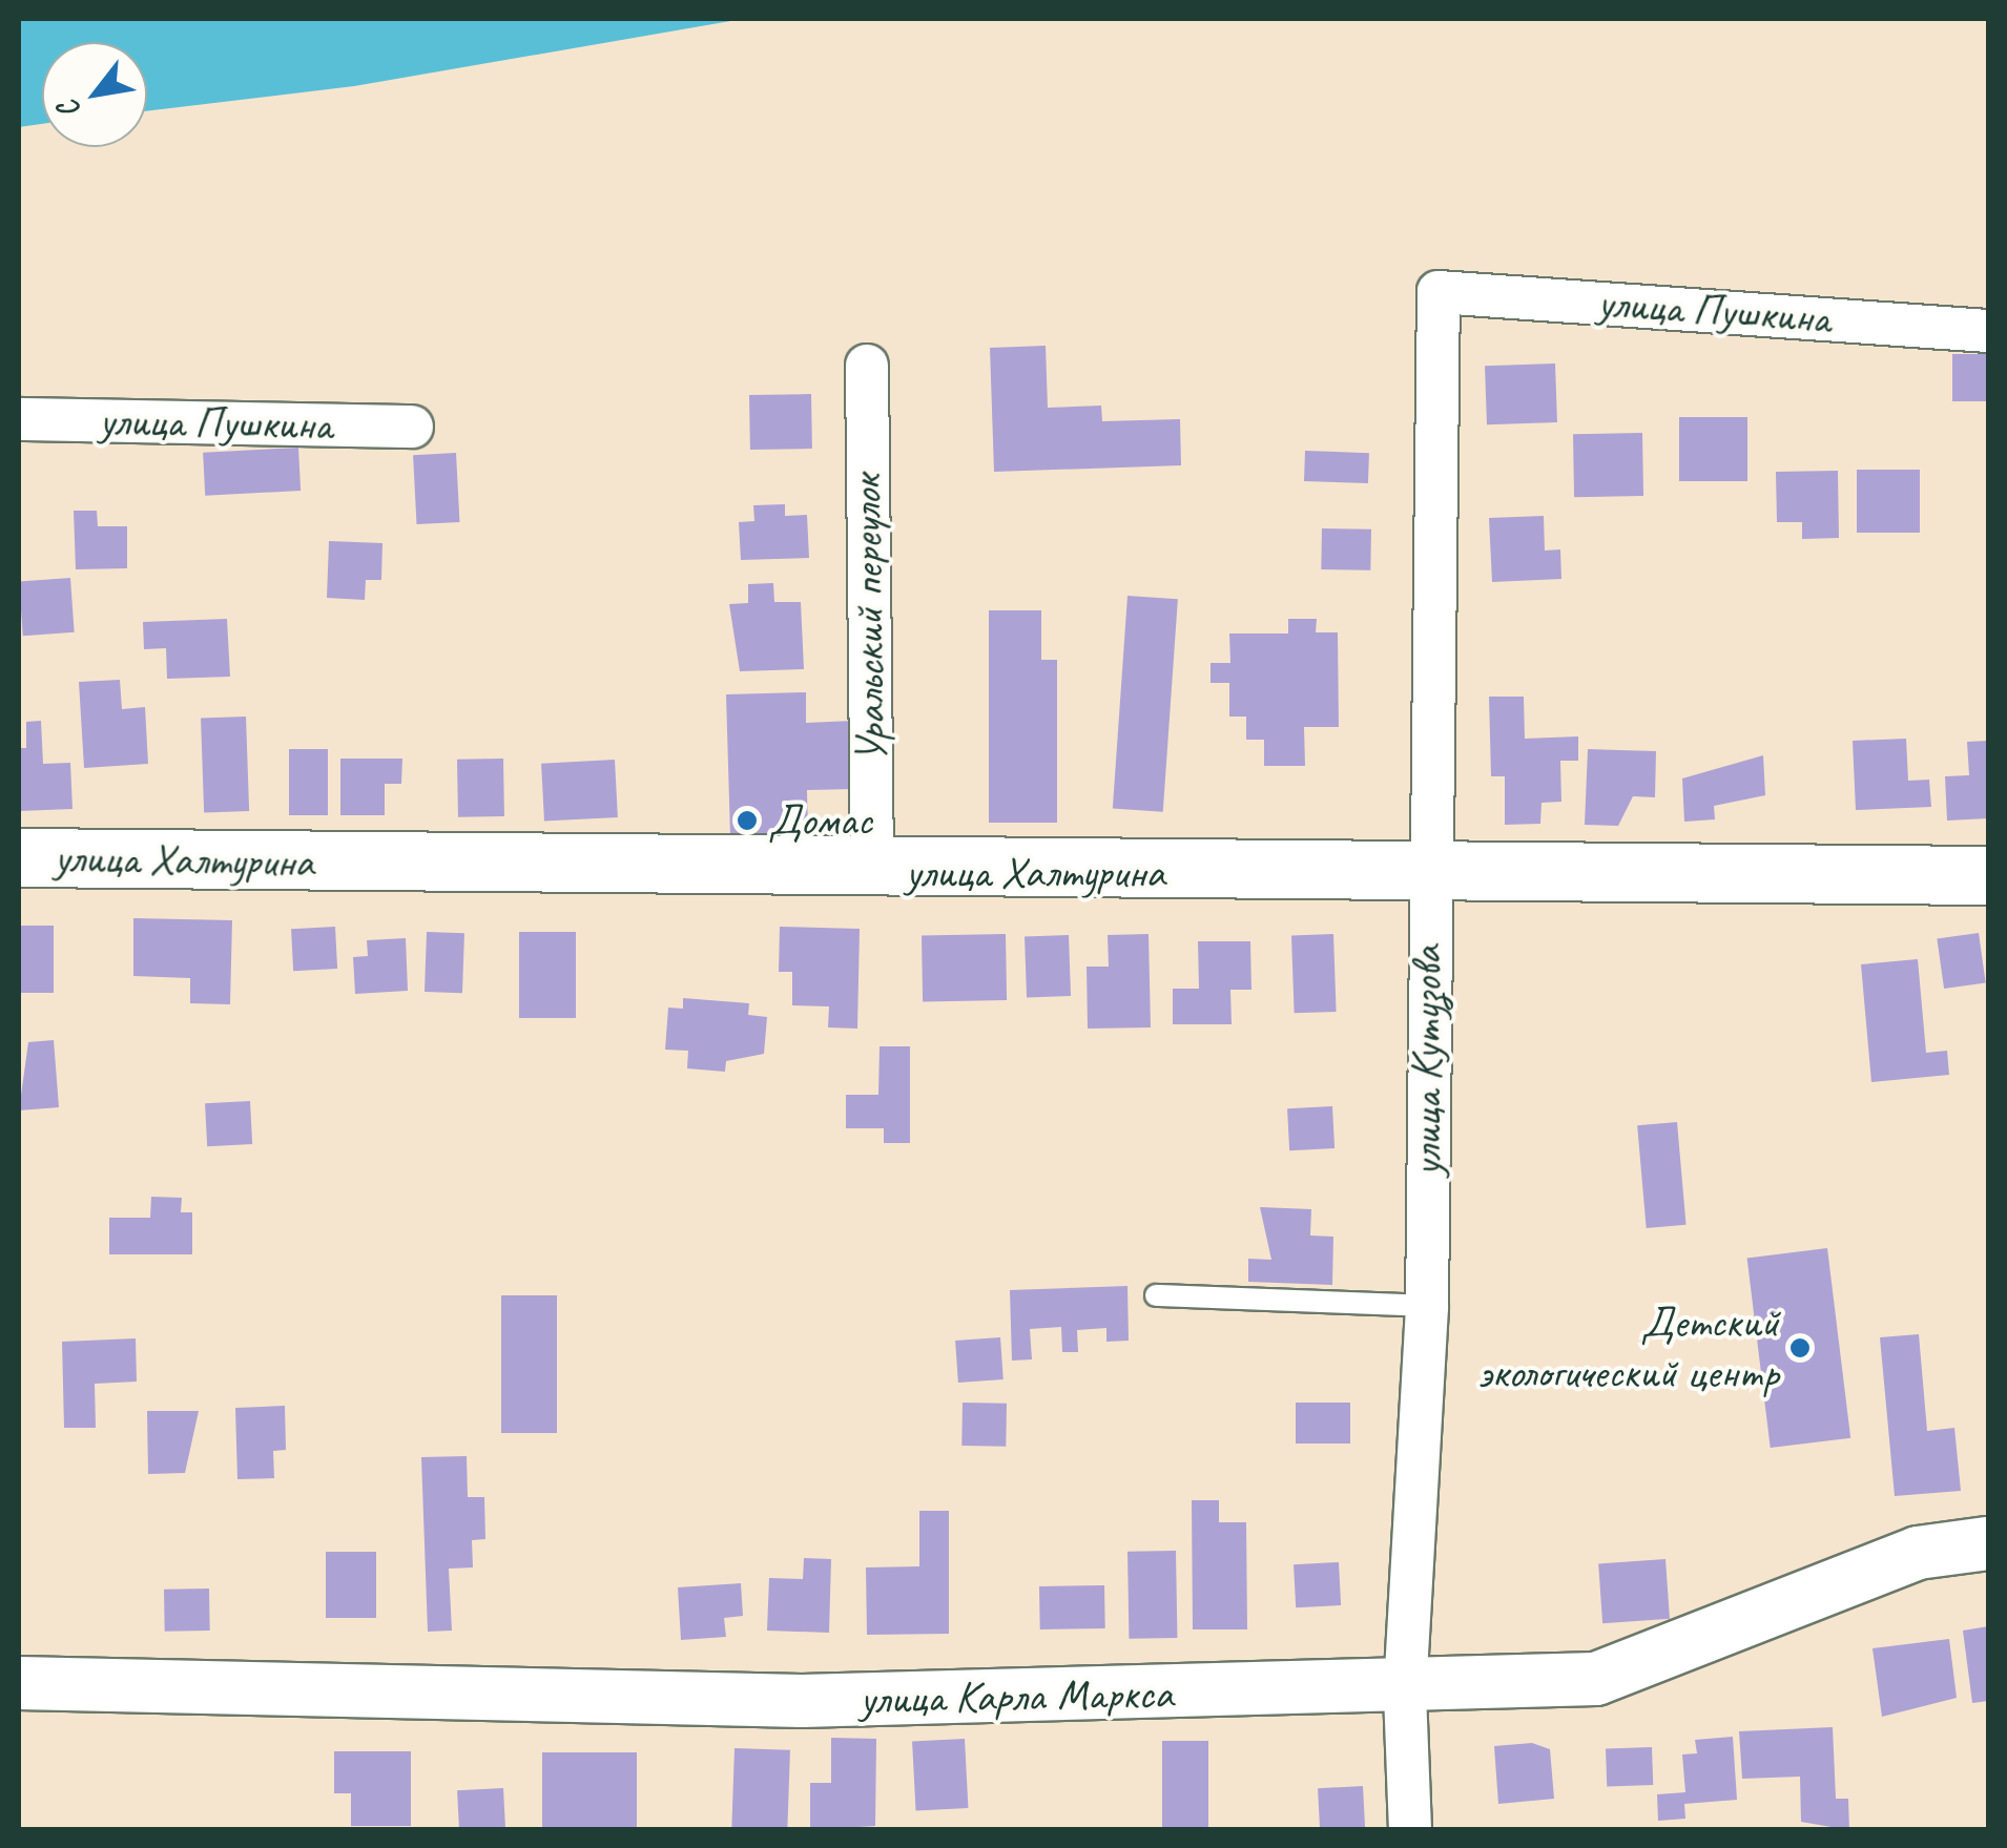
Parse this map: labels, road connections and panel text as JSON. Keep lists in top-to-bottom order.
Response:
{
  "streets": {
    "main road": ["улица Халтурина"],
    "street": [
      "улица Пушкина",
      "Уральский переулок",
      "улица Кутузова",
      "улица Карла Маркса"
    ]
  },
  "crossings": [
    ["улица Пушкина", "улица Кутузова"],
    ["Уральский переулок", "улица Халтурина"],
    ["улица Халтурина", "улица Кутузова"],
    ["улица Кутузова", "улица Карла Маркса"]
  ],
  "places": ["Домас", "Детский экологический центр"],
  "north": "bottom left"
}
